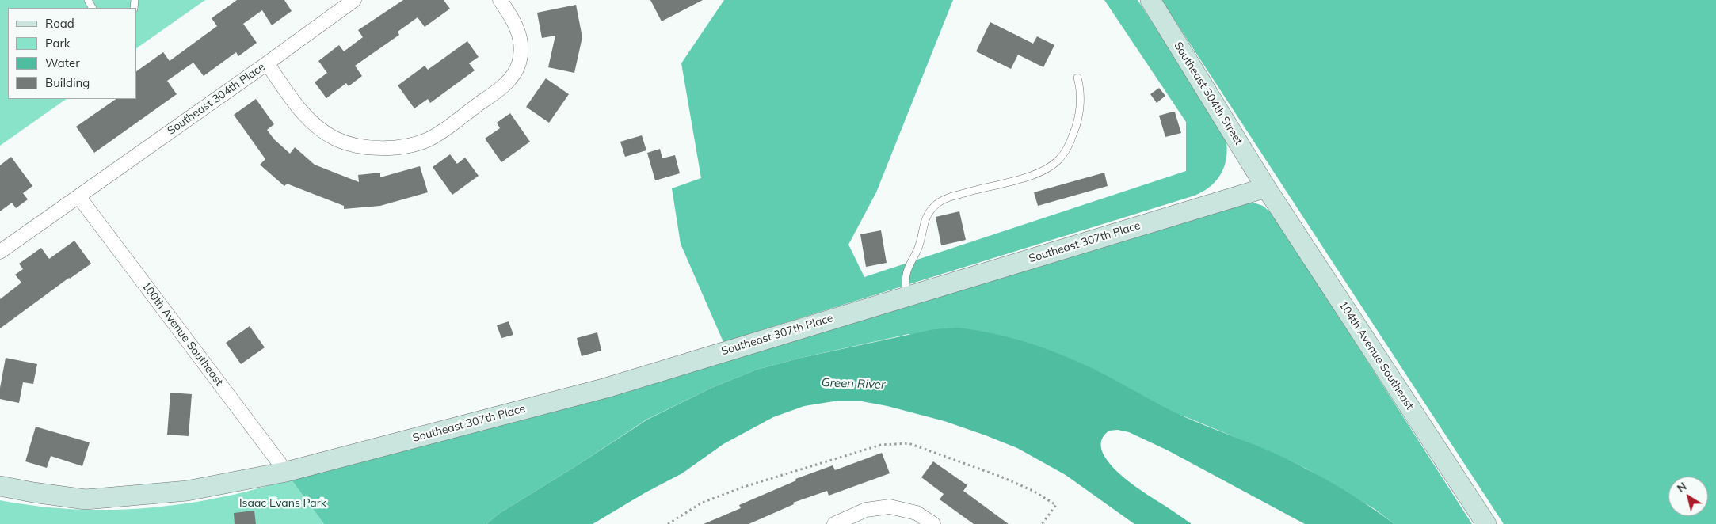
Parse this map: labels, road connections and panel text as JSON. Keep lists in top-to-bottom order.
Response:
{
  "streets": {
    "street": [
      "Southeast 304th Street",
      "Southeast 304th Place",
      "Southeast 307th Place",
      "100th Avenue Southeast",
      "104th Avenue Southeast"
    ]
  },
  "crossings": [
    ["Southeast 304th Street", "Southeast 307th Place"],
    ["Southeast 304th Street", "104th Avenue Southeast"],
    ["Southeast 304th Place", "100th Avenue Southeast"],
    ["Southeast 307th Place", "100th Avenue Southeast"],
    ["Southeast 307th Place", "104th Avenue Southeast"]
  ],
  "water": ["Green River"],
  "parks": ["Isaac Evans Park"],
  "legend": [
    "Road",
    "Park",
    "Water",
    "Building"
  ],
  "north": "top left"
}
